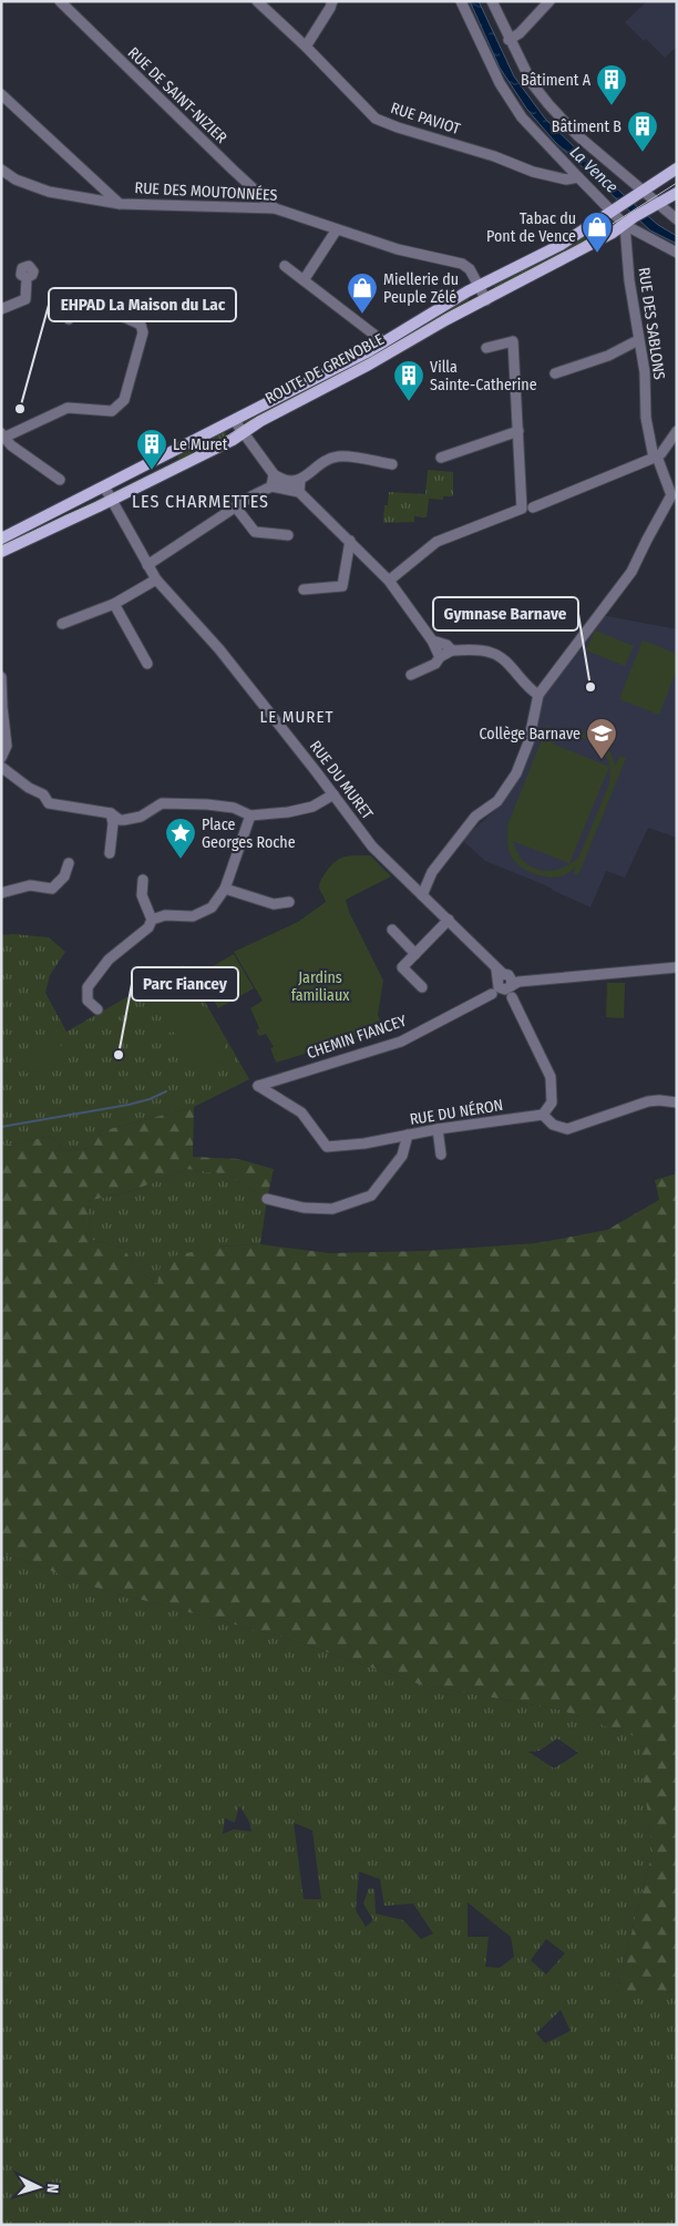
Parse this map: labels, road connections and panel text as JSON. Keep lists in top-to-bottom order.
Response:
{
  "streets": {
    "main road": ["ROUTE DE GRENOBLE"],
    "street": [
      "RUE DE SAINT-NIZIER",
      "RUE PAVIOT",
      "RUE DES MOUTONNÉES",
      "RUE DES SABLONS",
      "RUE DU MURET",
      "CHEMIN FIANCEY",
      "RUE DU NÉRON"
    ]
  },
  "crossings": [
    ["RUE DE SAINT-NIZIER", "RUE DES MOUTONNÉES"],
    ["RUE DES MOUTONNÉES", "ROUTE DE GRENOBLE"],
    ["RUE DES SABLONS", "ROUTE DE GRENOBLE"],
    ["ROUTE DE GRENOBLE", "RUE DU MURET"],
    ["RUE DU MURET", "CHEMIN FIANCEY"],
    ["RUE DU MURET", "RUE DU NÉRON"],
    ["CHEMIN FIANCEY", "RUE DU NÉRON"]
  ],
  "districts": ["LES CHARMETTES", "LE MURET"],
  "water": ["La Vence"],
  "parks": ["Jardins familiaux"],
  "places": {
    "building": [
      "Bâtiment A",
      "Bâtiment B",
      "Villa Sainte-Catherine",
      "Le Muret"
    ],
    "shop": ["Tabac du Pont de Vence", "Miellerie du Peuple Zélé"],
    "other": ["EHPAD La Maison du Lac", "Gymnase Barnave", "Parc Fiancey"],
    "school or university": ["Collège Barnave"],
    "place": ["Place Georges Roche"]
  },
  "north": "right"
}
